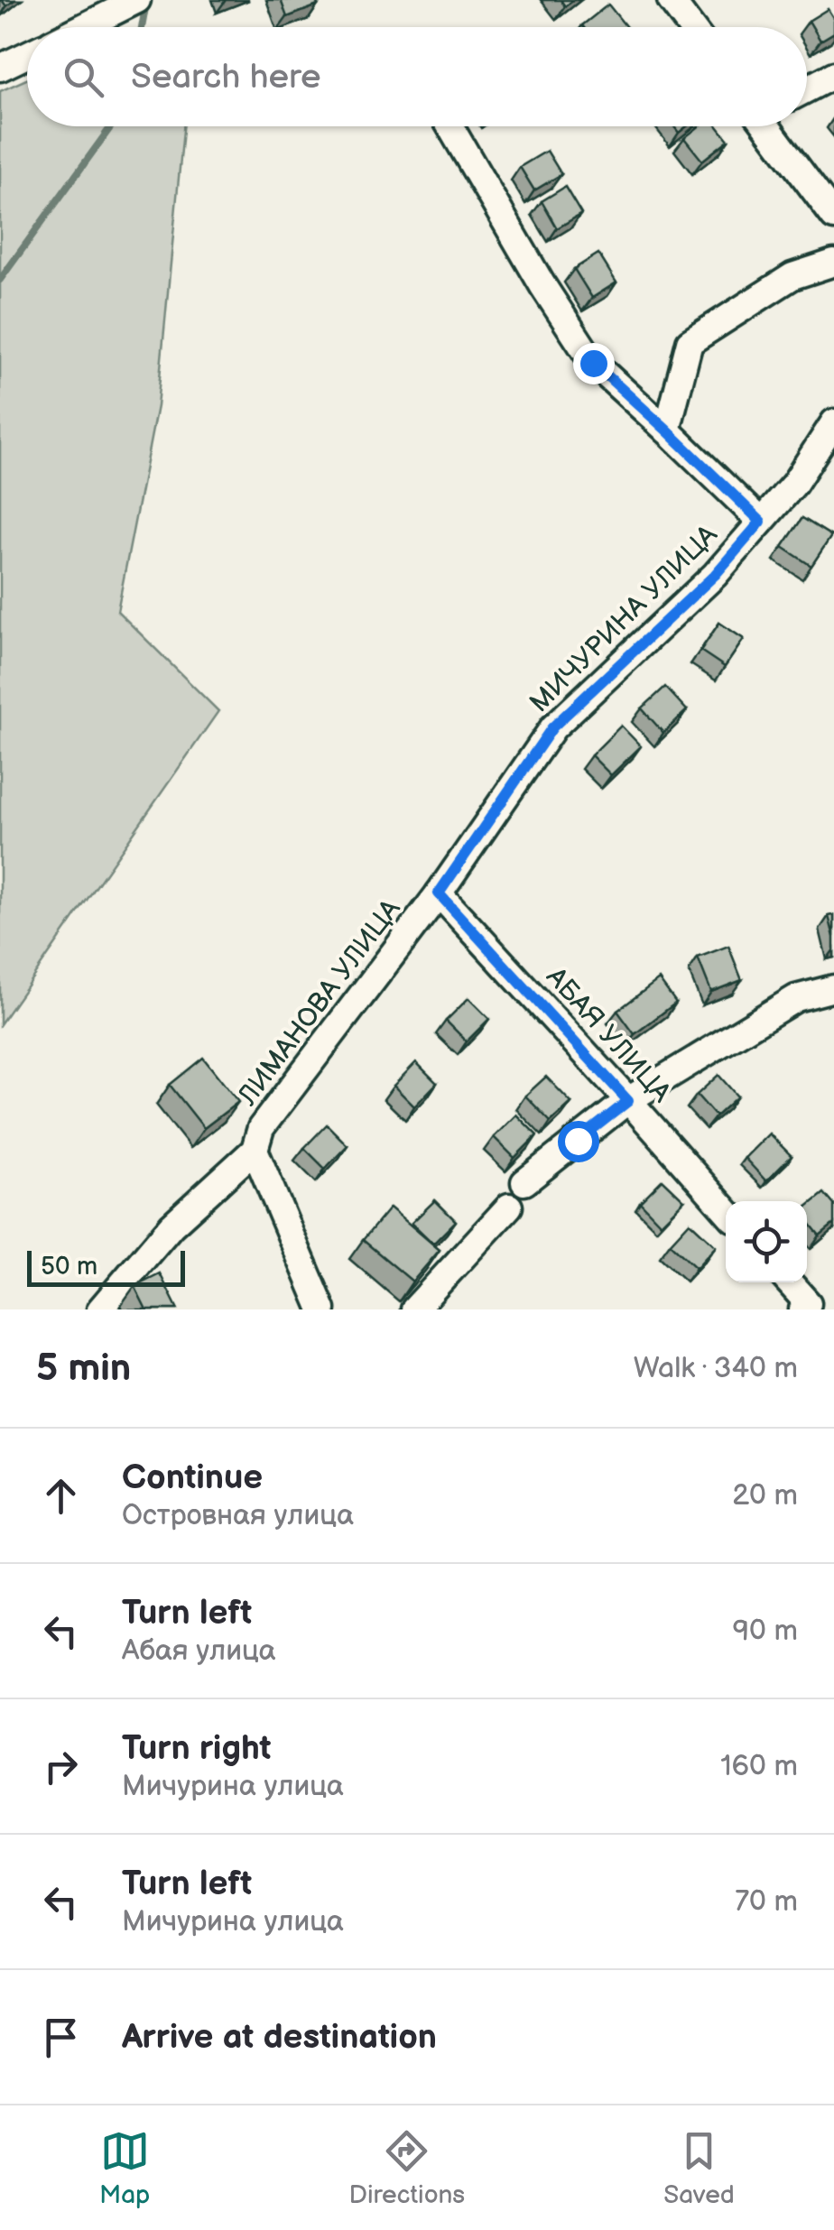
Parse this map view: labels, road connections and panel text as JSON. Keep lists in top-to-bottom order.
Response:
{
  "streets": {
    "street": ["МИЧУРИНА УЛИЦА", "ЛИМАНОВА УЛИЦА", "АБАЯ УЛИЦА"]
  },
  "crossings": [
    ["МИЧУРИНА УЛИЦА", "ЛИМАНОВА УЛИЦА"],
    ["МИЧУРИНА УЛИЦА", "АБАЯ УЛИЦА"],
    ["ЛИМАНОВА УЛИЦА", "АБАЯ УЛИЦА"]
  ],
  "scale_bar": "50 m",
  "page": {
    "search": "Search here",
    "scale": "50 m",
    "heading": ["5 min", "Walk · 340 m"],
    "list": [
      ["Continue", "Островная улица", "20 m"],
      ["Turn left", "Абая улица", "90 m"],
      ["Turn right", "Мичурина улица", "160 m"],
      ["Turn left", "Мичурина улица", "70 m"],
      "Arrive at destination"
    ],
    "nav": ["Map", "Directions", "Saved"]
  }
}
